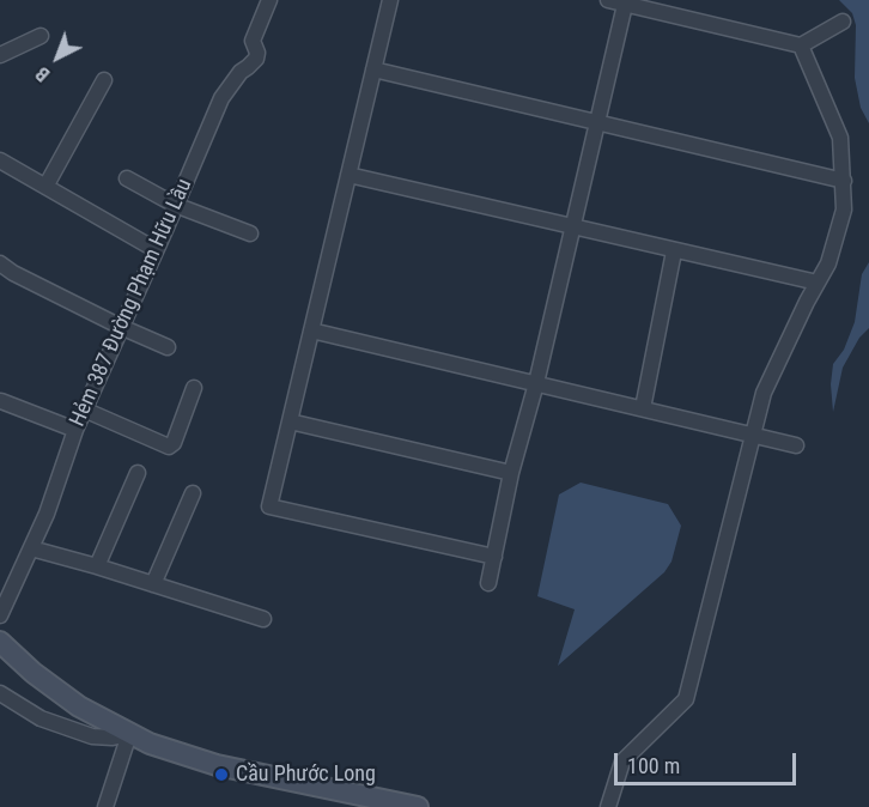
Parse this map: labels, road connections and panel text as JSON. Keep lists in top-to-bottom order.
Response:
{
  "streets": {
    "street": ["Hẻm 387 Đường Phạm Hữu Lầu"]
  },
  "places": ["Cầu Phước Long"],
  "scale_bar": "100 m",
  "north": "bottom left"
}
